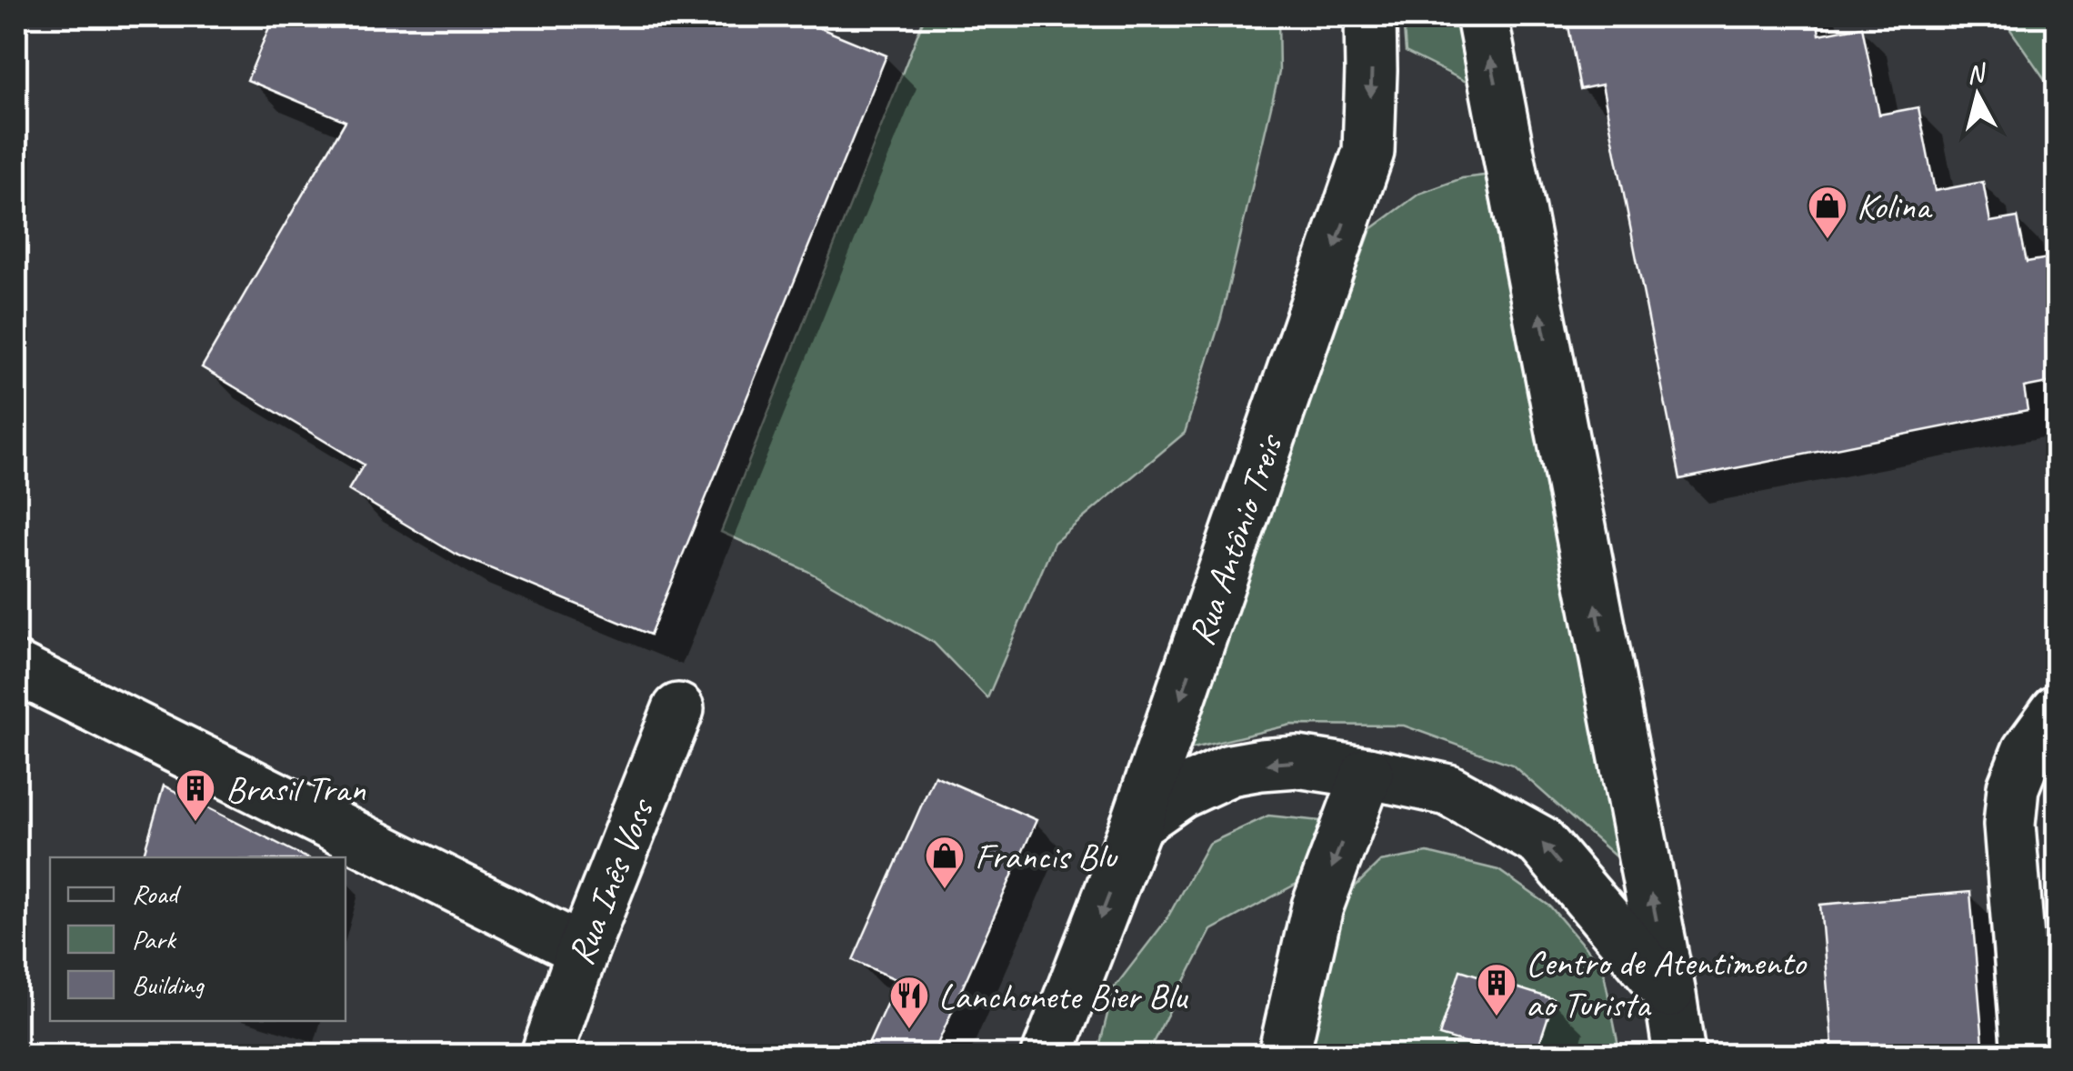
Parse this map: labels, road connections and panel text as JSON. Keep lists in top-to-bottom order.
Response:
{
  "streets": {
    "main road": ["Rua Antônio Treis", "Rua Inês Voss"]
  },
  "one_way": ["Rua Antônio Treis"],
  "places": {
    "shop": ["Kolina", "Francis Blu"],
    "building": ["Brasil Tran", "Centro de Atentimento ao Turista"],
    "restaurant": ["Lanchonete Bier Blu"]
  },
  "legend": ["Road", "Park", "Building"],
  "north": "top"
}
